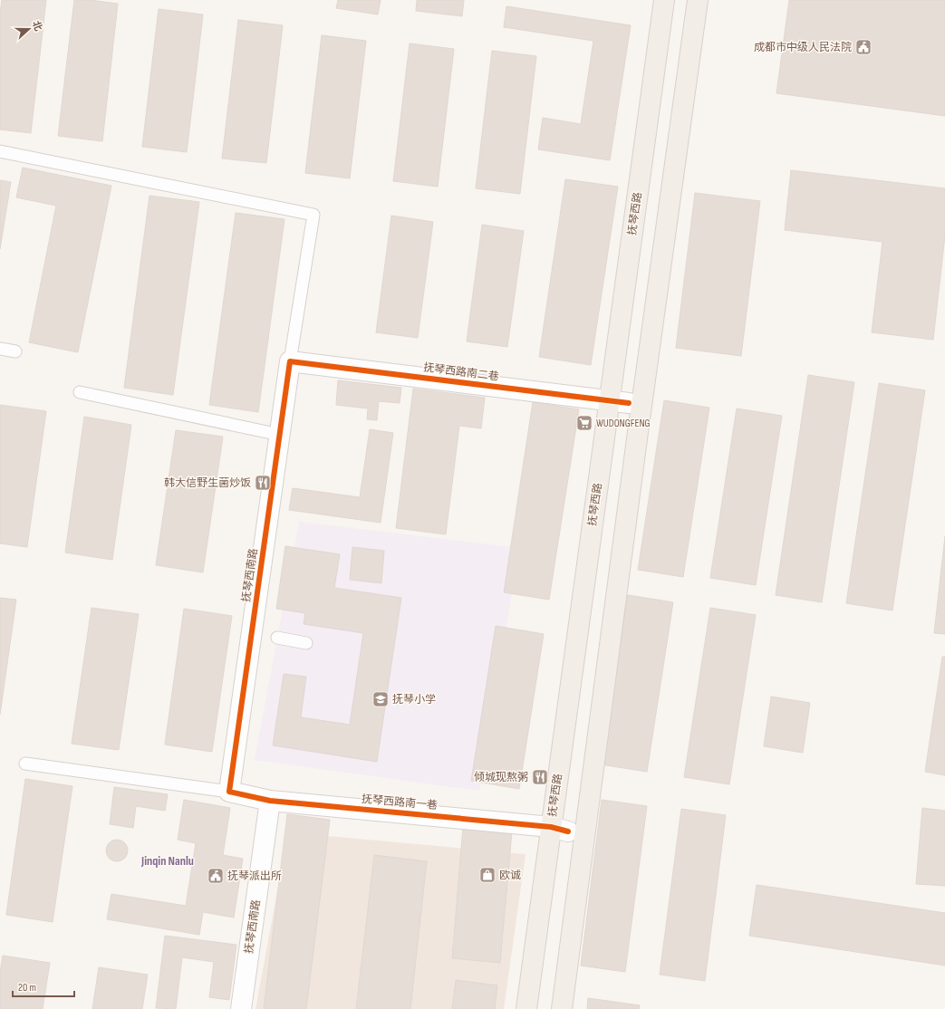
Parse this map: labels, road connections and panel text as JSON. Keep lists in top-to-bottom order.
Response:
{
  "streets": {
    "main road": ["抚琴西路"],
    "street": ["抚琴西路南二巷", "抚琴西南路", "抚琴西路南一巷"]
  },
  "crossings": [
    ["抚琴西路", "抚琴西路南二巷"],
    ["抚琴西路", "抚琴西路南一巷"],
    ["抚琴西路南二巷", "抚琴西南路"],
    ["抚琴西南路", "抚琴西路南一巷"]
  ],
  "districts": ["Jinqin Nanlu"],
  "places": {
    "public building": ["成都市中级人民法院", "抚琴派出所"],
    "supermarket": ["WUDONGFENG"],
    "restaurant": ["韩大信野生菌炒饭", "倾城现熬粥"],
    "school or university": ["抚琴小学"],
    "shop": ["欧诚"]
  },
  "scale_bar": "20 m",
  "north": "right"
}
